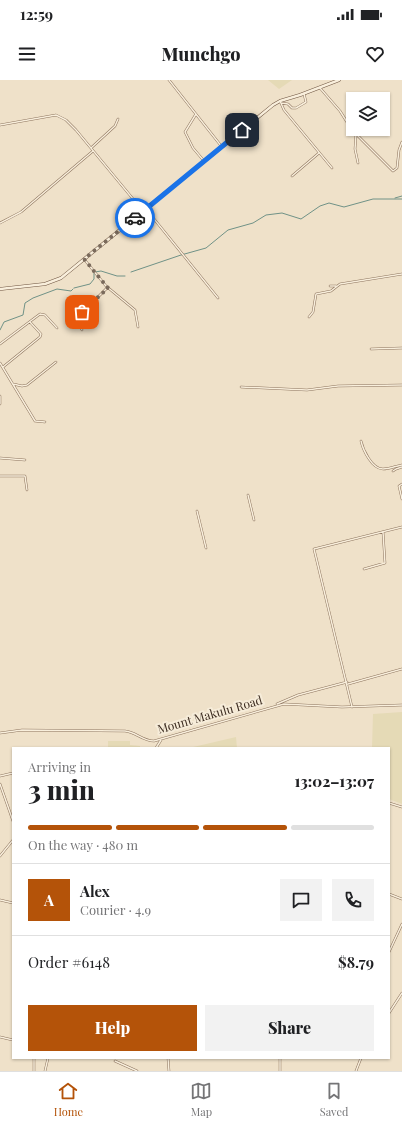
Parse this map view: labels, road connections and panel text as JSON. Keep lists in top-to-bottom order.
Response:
{
  "streets": {
    "street": ["Mount Makulu Road"]
  },
  "page": {
    "status": "12:59",
    "header": "Munchgo",
    "heading": ["3 min", "Arriving in", "13:02–13:07"],
    "panel": [
      "Alex",
      "Courier · 4.9",
      "Order #6148",
      "$8.79"
    ],
    "bar": "On the way · 480 m",
    "round": "A",
    "buttons": ["Help", "Share"],
    "tabs": ["Home", "Map", "Saved"]
  }
}
